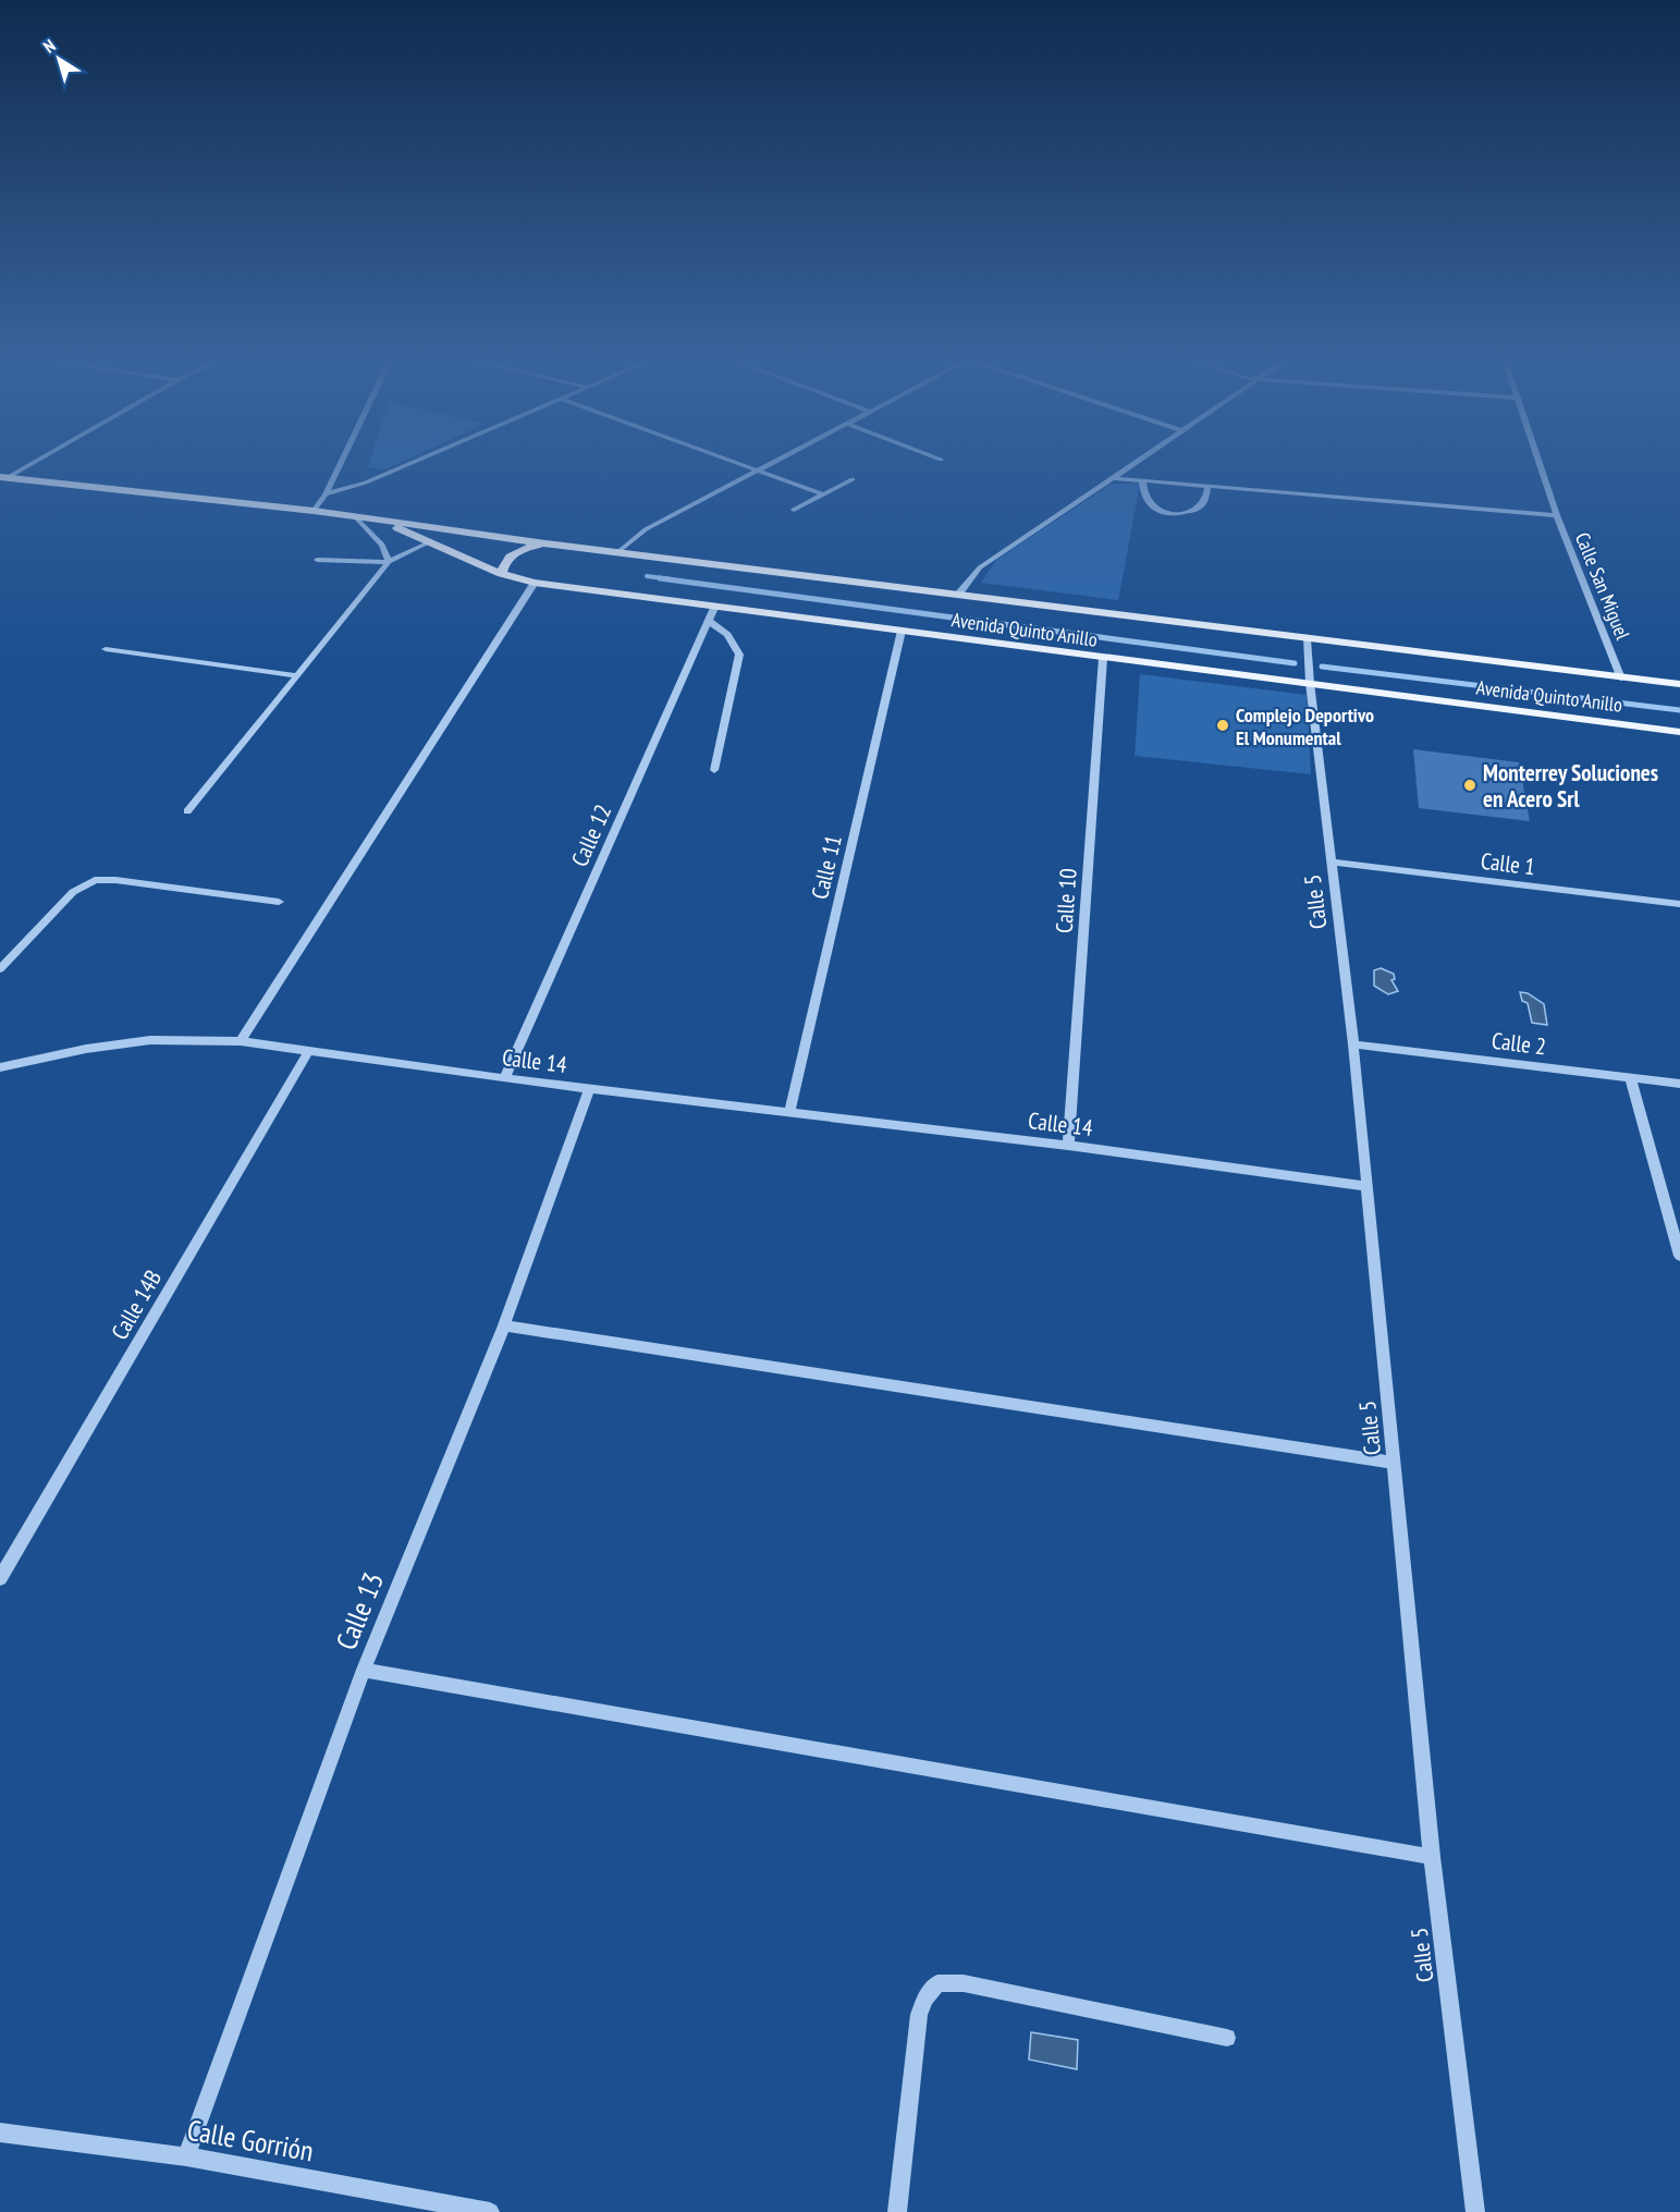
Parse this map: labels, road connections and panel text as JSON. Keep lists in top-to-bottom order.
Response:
{
  "streets": {
    "main road": ["Avenida Quinto Anillo"],
    "street": [
      "Calle San Miguel",
      "Calle 12",
      "Calle 1",
      "Calle 11",
      "Calle 10",
      "Calle 5",
      "Calle 2",
      "Calle 14",
      "Calle 14B",
      "Calle 13",
      "Calle Gorrión"
    ]
  },
  "crossings": [
    ["Calle San Miguel", "Avenida Quinto Anillo"],
    ["Avenida Quinto Anillo", "Calle 12"],
    ["Avenida Quinto Anillo", "Calle 11"],
    ["Avenida Quinto Anillo", "Calle 10"],
    ["Avenida Quinto Anillo", "Calle 5"],
    ["Calle 12", "Calle 14"],
    ["Calle 1", "Calle 5"],
    ["Calle 11", "Calle 14"],
    ["Calle 10", "Calle 14"],
    ["Calle 5", "Calle 2"],
    ["Calle 5", "Calle 14"],
    ["Calle 14", "Calle 14B"],
    ["Calle 14", "Calle 13"],
    ["Calle 13", "Calle Gorrión"]
  ],
  "places": ["Complejo Deportivo El Monumental", "Monterrey Soluciones en Acero Srl"],
  "north": "top left"
}
